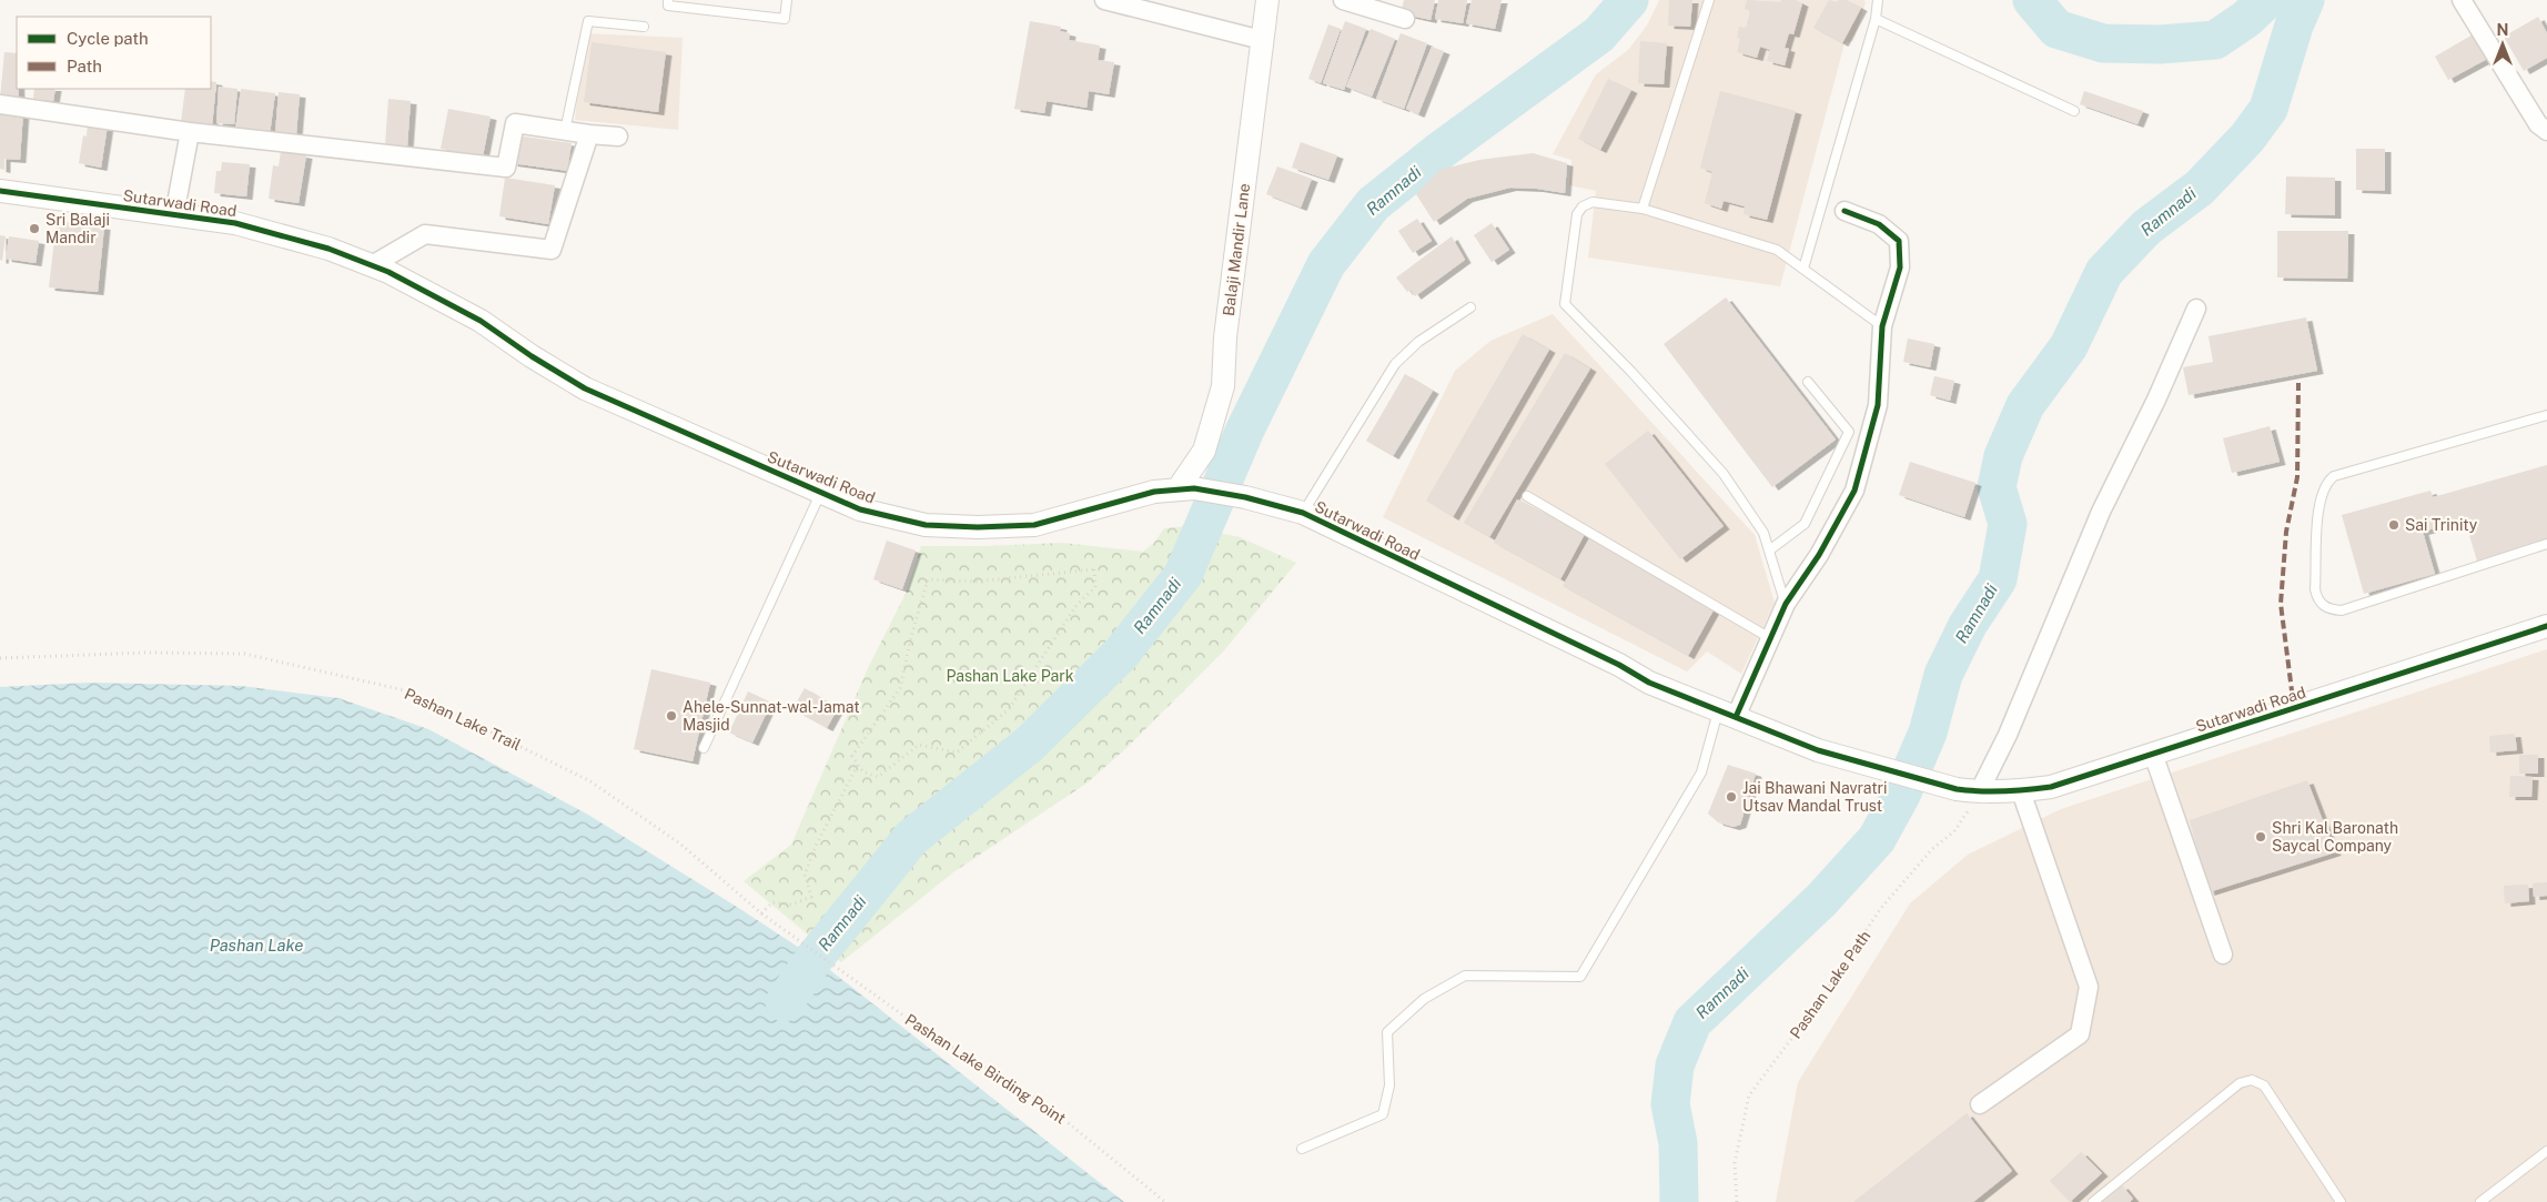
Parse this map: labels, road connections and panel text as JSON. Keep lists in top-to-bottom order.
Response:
{
  "streets": {
    "street": ["Sutarwadi Road", "Balaji Mandir Lane"],
    "path": ["Pashan Lake Trail", "Pashan Lake Path", "Pashan Lake Birding Point"]
  },
  "crossings": [
    ["Sutarwadi Road", "Balaji Mandir Lane"],
    ["Sutarwadi Road", "Pashan Lake Path"],
    ["Pashan Lake Trail", "Pashan Lake Birding Point"]
  ],
  "water": ["Ramnadi", "Pashan Lake"],
  "parks": ["Pashan Lake Park"],
  "places": [
    "Sri Balaji Mandir",
    "Sai Trinity",
    "Ahele-Sunnat-wal-Jamat Masjid",
    "Jai Bhawani Navratri Utsav Mandal Trust",
    "Shri Kal Baronath Saycal Company"
  ],
  "legend": ["Cycle path", "Path"],
  "north": "top"
}
